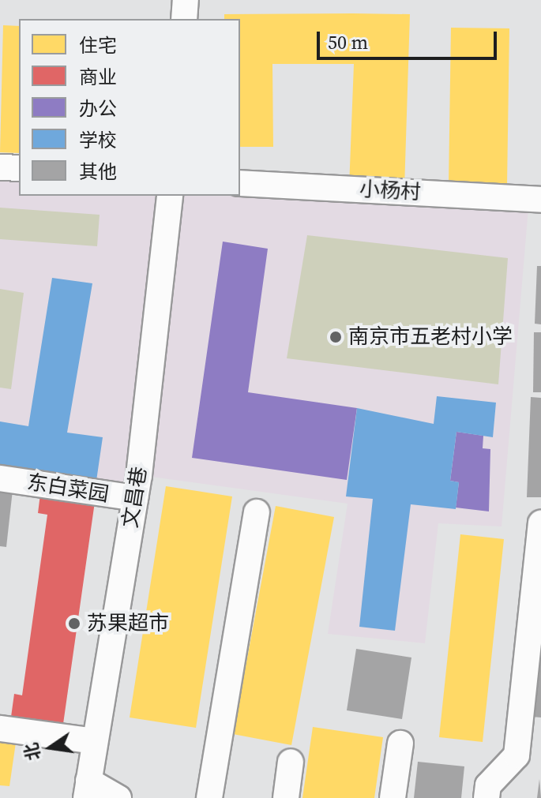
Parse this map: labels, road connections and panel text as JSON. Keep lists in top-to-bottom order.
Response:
{
  "streets": {
    "street": ["小杨村", "东白菜园", "文昌巷"]
  },
  "crossings": [
    ["东白菜园", "文昌巷"]
  ],
  "places": ["南京市五老村小学", "苏果超市"],
  "legend": [
    "住宅",
    "商业",
    "办公",
    "学校",
    "其他"
  ],
  "scale_bar": "50 m",
  "north": "left"
}
